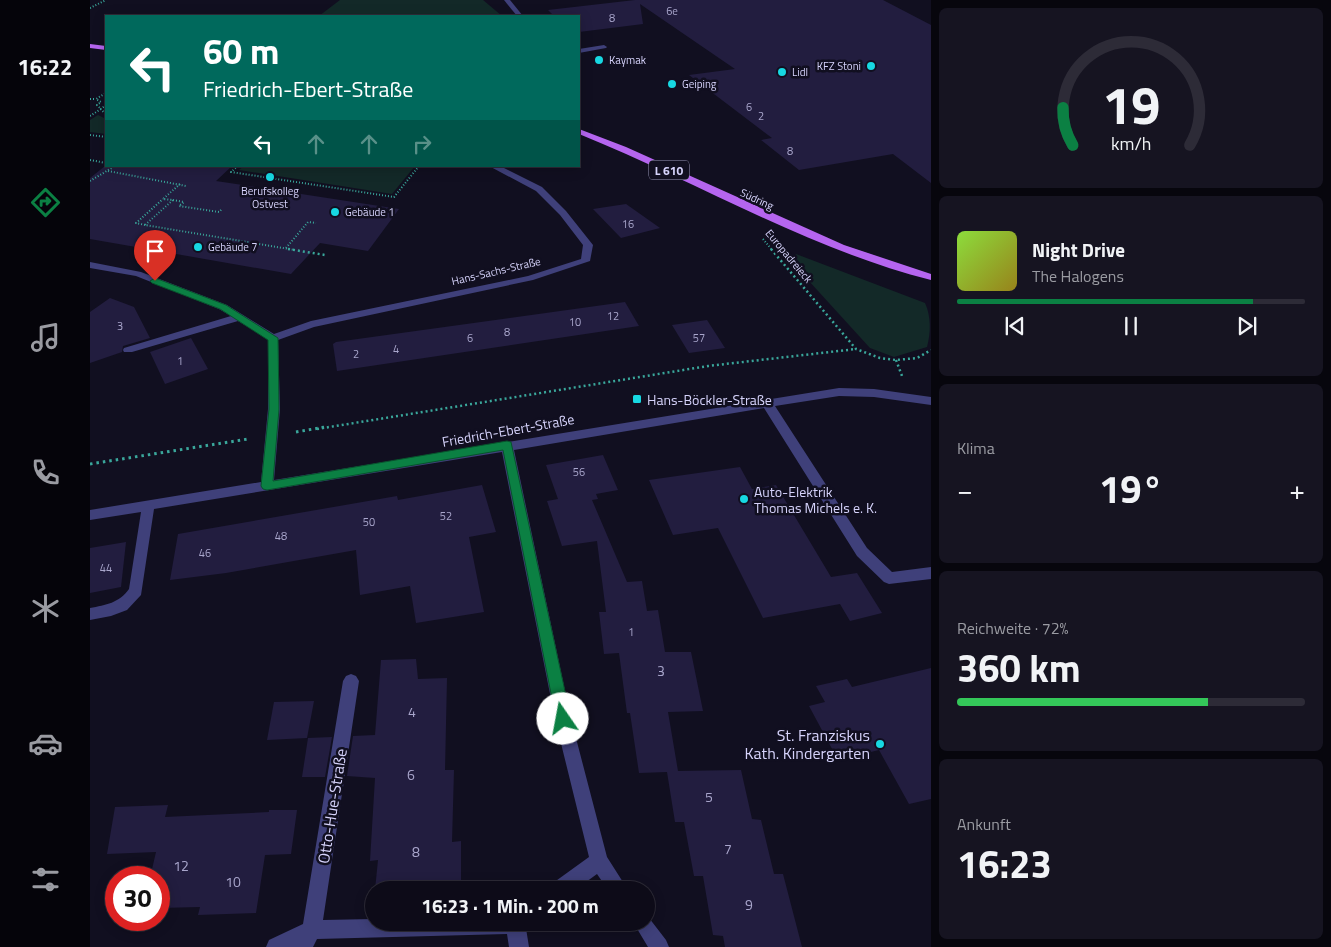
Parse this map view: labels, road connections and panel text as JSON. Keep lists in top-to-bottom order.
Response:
{
  "streets": {
    "main road": ["L 610", "Südring"],
    "street": ["Hans-Sachs-Straße", "Friedrich-Ebert-Straße", "Otto-Hue-Straße"],
    "path": ["Europadreieck"]
  },
  "places": {
    "other": [
      "Kaymak",
      "KFZ Stoni",
      "Lidl",
      "Geiping",
      "Berufskolleg Ostvest",
      "Gebäude 1",
      "Gebäude 7",
      "Auto-Elektrik Thomas Michels e. K.",
      "St. Franziskus Kath. Kindergarten"
    ],
    "transit": ["Hans-Böckler-Straße"]
  },
  "house_numbers": [
    "6e",
    "8",
    "6",
    "2",
    "8",
    "16",
    "12",
    "10",
    "3",
    "8",
    "6",
    "57",
    "4",
    "2",
    "1",
    "56",
    "52",
    "50",
    "48",
    "46",
    "44",
    "1",
    "3",
    "4",
    "6",
    "5",
    "7",
    "8",
    "12",
    "10",
    "9"
  ],
  "page": {
    "tabs": "16:22",
    "turn": ["60 m", "Friedrich-Ebert-Straße"],
    "song": ["Night Drive", "The Halogens"],
    "tile": [
      "Klima",
      ["Reichweite · 72%", "360 km"],
      ["Ankunft", "16:23"]
    ],
    "heat": ["−", "19°", "+"],
    "limit": "30",
    "trip": "16:23 · 1 Min. · 200 m",
    "gauge": ["19", "km/h"]
  }
}
